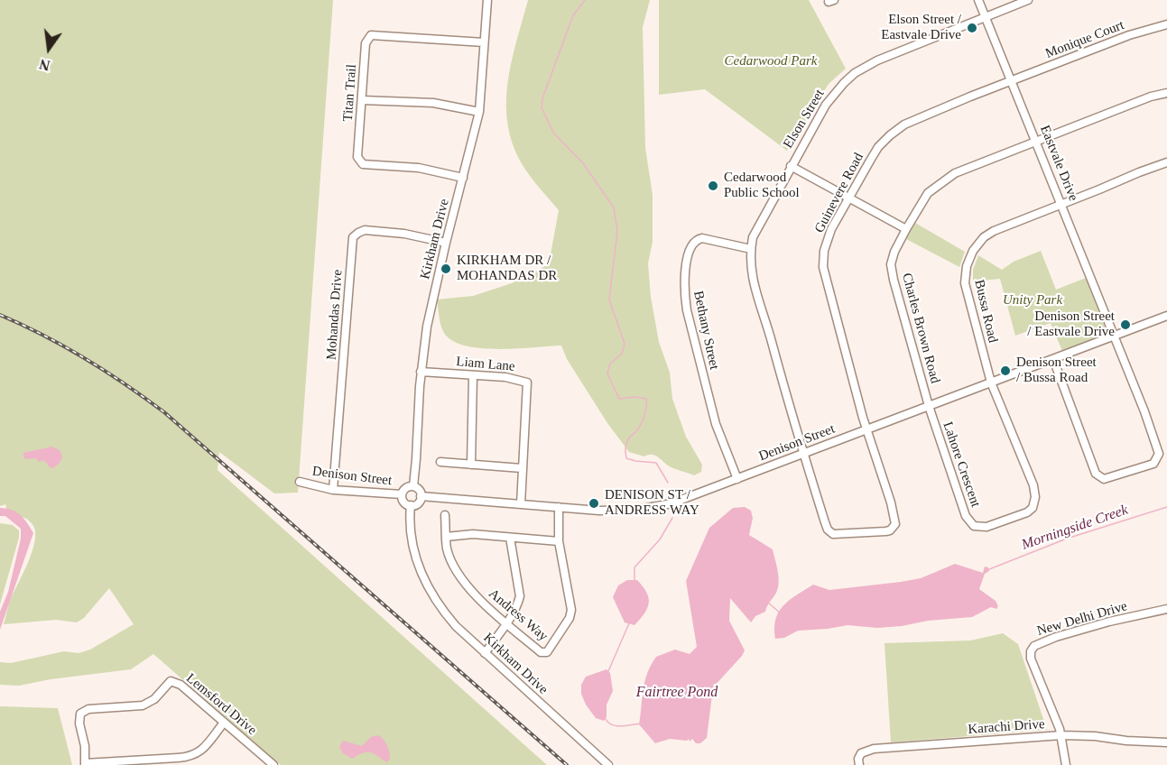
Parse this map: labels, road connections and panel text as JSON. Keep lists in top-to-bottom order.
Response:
{
  "streets": {
    "street": [
      "Monique Court",
      "Titan Trail",
      "Elson Street",
      "Eastvale Drive",
      "Guinevere Road",
      "Kirkham Drive",
      "Bussa Road",
      "Mohandas Drive",
      "Charles Brown Road",
      "Bethany Street",
      "Liam Lane",
      "Denison Street",
      "Lahore Crescent",
      "Andress Way",
      "New Delhi Drive",
      "Lemsford Drive",
      "Karachi Drive"
    ]
  },
  "crossings": [
    ["Monique Court", "Eastvale Drive"],
    ["Monique Court", "Guinevere Road"],
    ["Titan Trail", "Kirkham Drive"],
    ["Elson Street", "Eastvale Drive"],
    ["Elson Street", "Guinevere Road"],
    ["Elson Street", "Bethany Street"],
    ["Elson Street", "Denison Street"],
    ["Eastvale Drive", "Guinevere Road"],
    ["Eastvale Drive", "Bussa Road"],
    ["Eastvale Drive", "Charles Brown Road"],
    ["Eastvale Drive", "Denison Street"],
    ["Guinevere Road", "Denison Street"],
    ["Kirkham Drive", "Mohandas Drive"],
    ["Kirkham Drive", "Liam Lane"],
    ["Kirkham Drive", "Denison Street"],
    ["Bussa Road", "Denison Street"],
    ["Bussa Road", "Lahore Crescent"],
    ["Mohandas Drive", "Denison Street"],
    ["Charles Brown Road", "Denison Street"],
    ["Charles Brown Road", "Lahore Crescent"],
    ["Bethany Street", "Denison Street"],
    ["Denison Street", "Lahore Crescent"],
    ["Denison Street", "Andress Way"],
    ["New Delhi Drive", "Karachi Drive"]
  ],
  "water": ["Morningside Creek", "Fairtree Pond"],
  "parks": ["Cedarwood Park", "Unity Park"],
  "places": [
    "Elson Street / Eastvale Drive",
    "Cedarwood Public School",
    "KIRKHAM DR / MOHANDAS DR",
    "Denison Street / Eastvale Drive",
    "Denison Street / Bussa Road",
    "DENISON ST / ANDRESS WAY"
  ],
  "north": "bottom"
}
